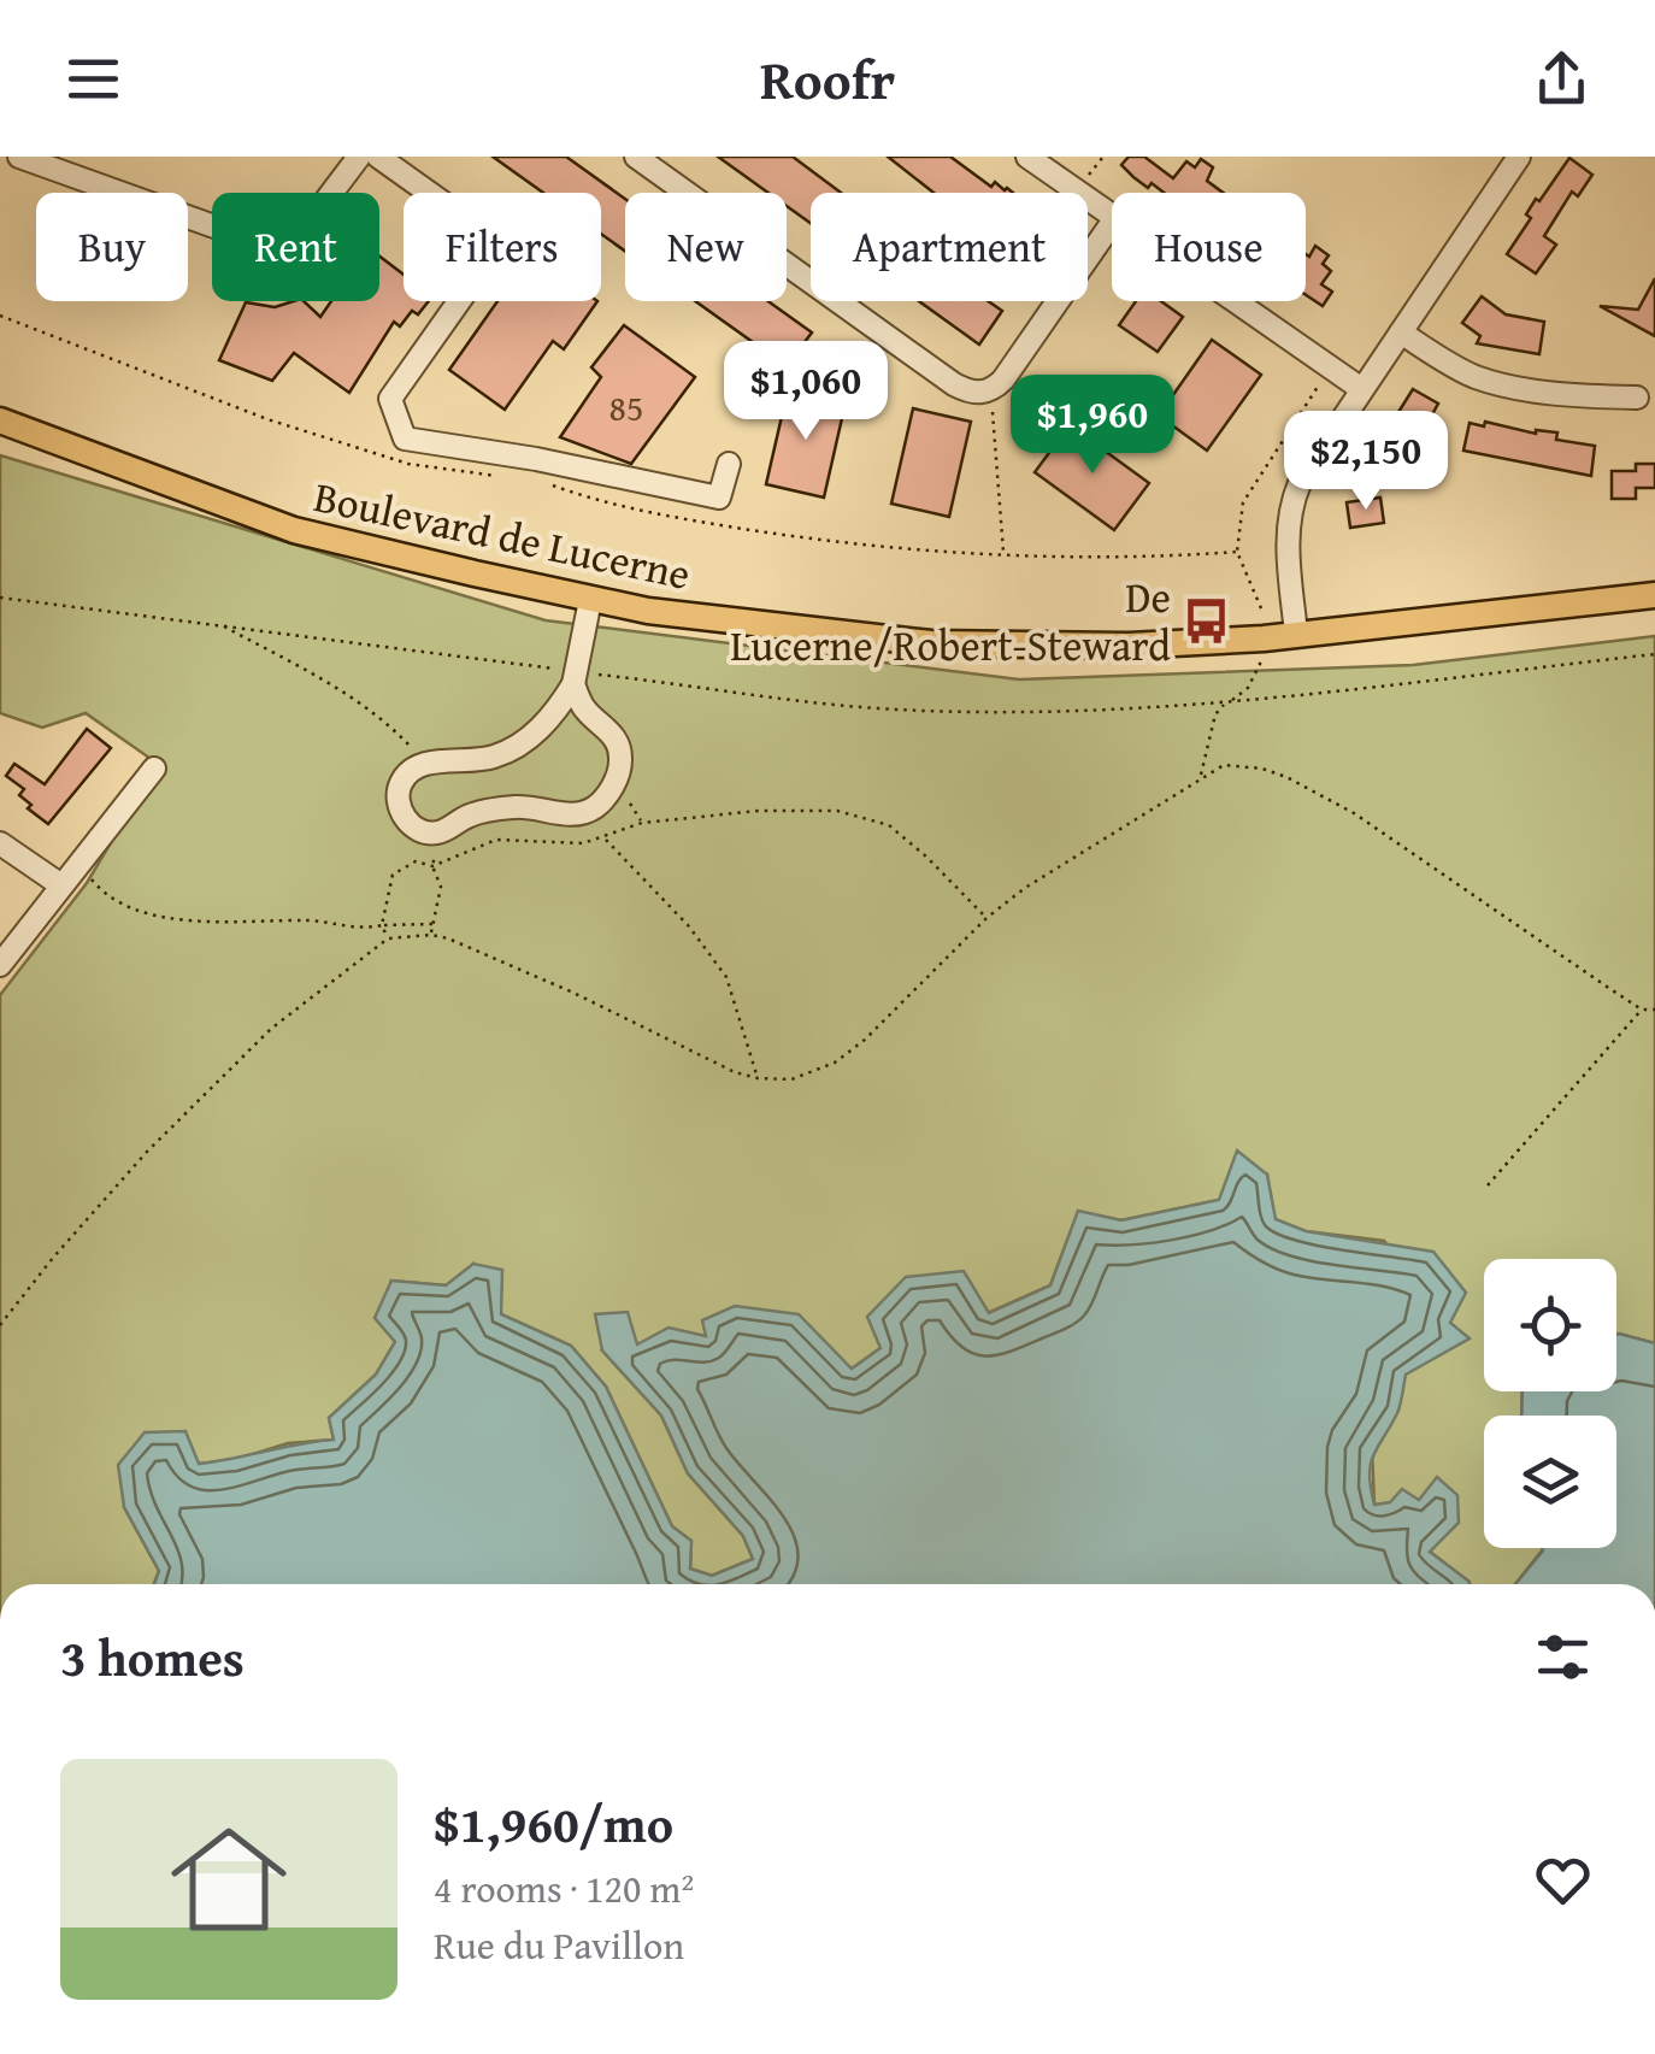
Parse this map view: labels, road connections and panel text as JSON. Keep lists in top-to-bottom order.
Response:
{
  "streets": {
    "main road": ["Boulevard de Lucerne"]
  },
  "places": {
    "bus stop": ["De Lucerne/Robert-Steward"]
  },
  "house_numbers": ["85"],
  "page": {
    "header": "Roofr",
    "chip": [
      "Buy",
      "Rent",
      "Filters",
      "New",
      "Apartment",
      "House"
    ],
    "price": ["$1,060", "$1,960", "$2,150"],
    "heading": "3 homes",
    "list": [
      {
        "name": "$1,960/mo",
        "note": "4 rooms · 120 m² · Rue du Pavillon"
      }
    ]
  }
}
